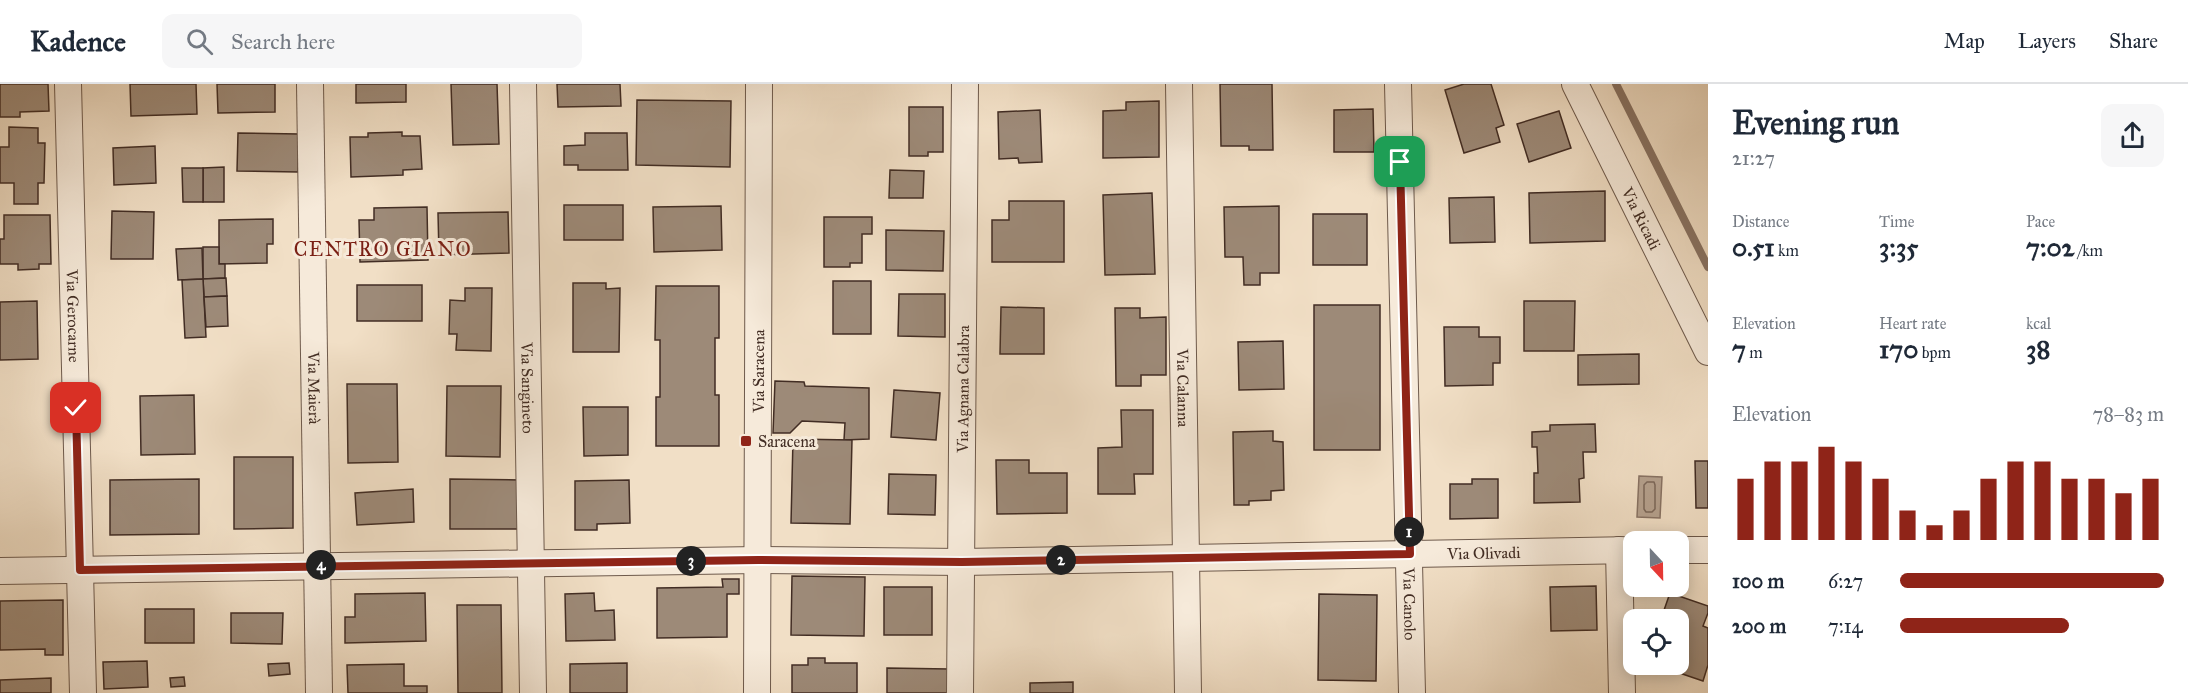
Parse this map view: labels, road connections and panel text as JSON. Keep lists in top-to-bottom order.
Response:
{
  "streets": {
    "street": [
      "Via Ricadi",
      "Via Gerocarne",
      "Via Saracena",
      "Via Calanna",
      "Via Maierà",
      "Via Sangineto",
      "Via Agnana Calabra",
      "Via Olivadi",
      "Via Canolo"
    ]
  },
  "crossings": [
    ["Via Gerocarne", "Via Olivadi"],
    ["Via Saracena", "Via Olivadi"],
    ["Via Calanna", "Via Olivadi"],
    ["Via Maierà", "Via Olivadi"],
    ["Via Sangineto", "Via Olivadi"],
    ["Via Agnana Calabra", "Via Olivadi"],
    ["Via Olivadi", "Via Canolo"]
  ],
  "districts": ["CENTRO GIANO"],
  "places": {
    "transit": ["Saracena"]
  },
  "north": "bottom",
  "page": {
    "header": "Kadence",
    "search": "Search here",
    "nav": ["Map", "Layers", "Share"],
    "heading": ["Evening run", "21:27"],
    "stats": [
      ["Distance", "0.51 km"],
      ["Time", "3:35"],
      ["Pace", "7:02 /km"],
      ["Elevation", "7 m"],
      ["Heart rate", "170 bpm"],
      ["kcal", "38"]
    ],
    "chart": ["Elevation", "78–83 m"],
    "pins": [
      "1",
      "2",
      "3",
      "4"
    ],
    "list": [
      {
        "name": "100 m",
        "note": "6:27"
      },
      {
        "name": "200 m",
        "note": "7:14"
      }
    ]
  }
}
